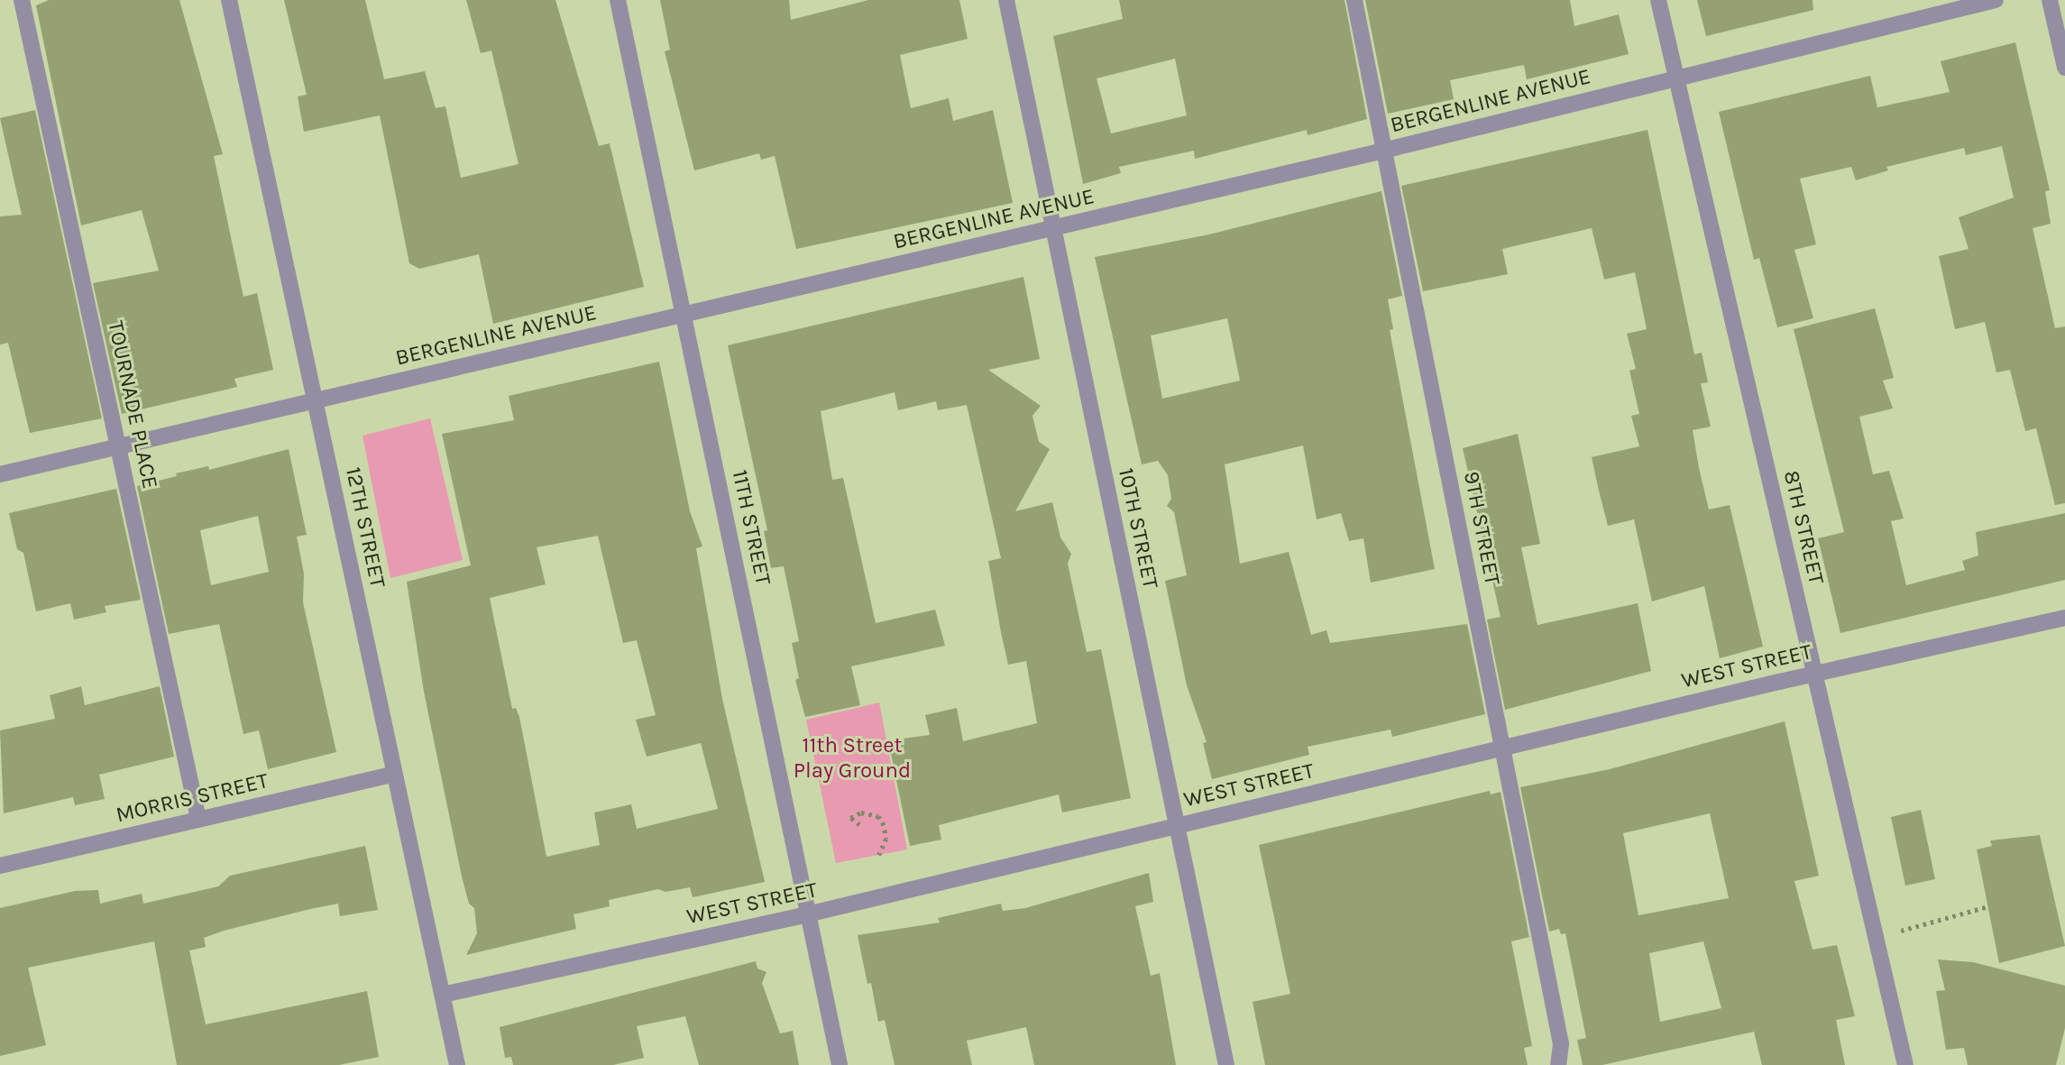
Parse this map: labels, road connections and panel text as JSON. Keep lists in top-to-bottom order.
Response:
{
  "streets": {
    "street": [
      "BERGENLINE AVENUE",
      "TOURNADE PLACE",
      "12TH STREET",
      "11TH STREET",
      "8TH STREET",
      "10TH STREET",
      "9TH STREET",
      "WEST STREET",
      "MORRIS STREET"
    ]
  },
  "crossings": [
    ["BERGENLINE AVENUE", "TOURNADE PLACE"],
    ["BERGENLINE AVENUE", "12TH STREET"],
    ["BERGENLINE AVENUE", "11TH STREET"],
    ["BERGENLINE AVENUE", "8TH STREET"],
    ["BERGENLINE AVENUE", "10TH STREET"],
    ["BERGENLINE AVENUE", "9TH STREET"],
    ["TOURNADE PLACE", "MORRIS STREET"],
    ["12TH STREET", "WEST STREET"],
    ["12TH STREET", "MORRIS STREET"],
    ["11TH STREET", "WEST STREET"],
    ["8TH STREET", "WEST STREET"],
    ["10TH STREET", "WEST STREET"],
    ["9TH STREET", "WEST STREET"]
  ],
  "parks": ["11th Street Play Ground"]
}
